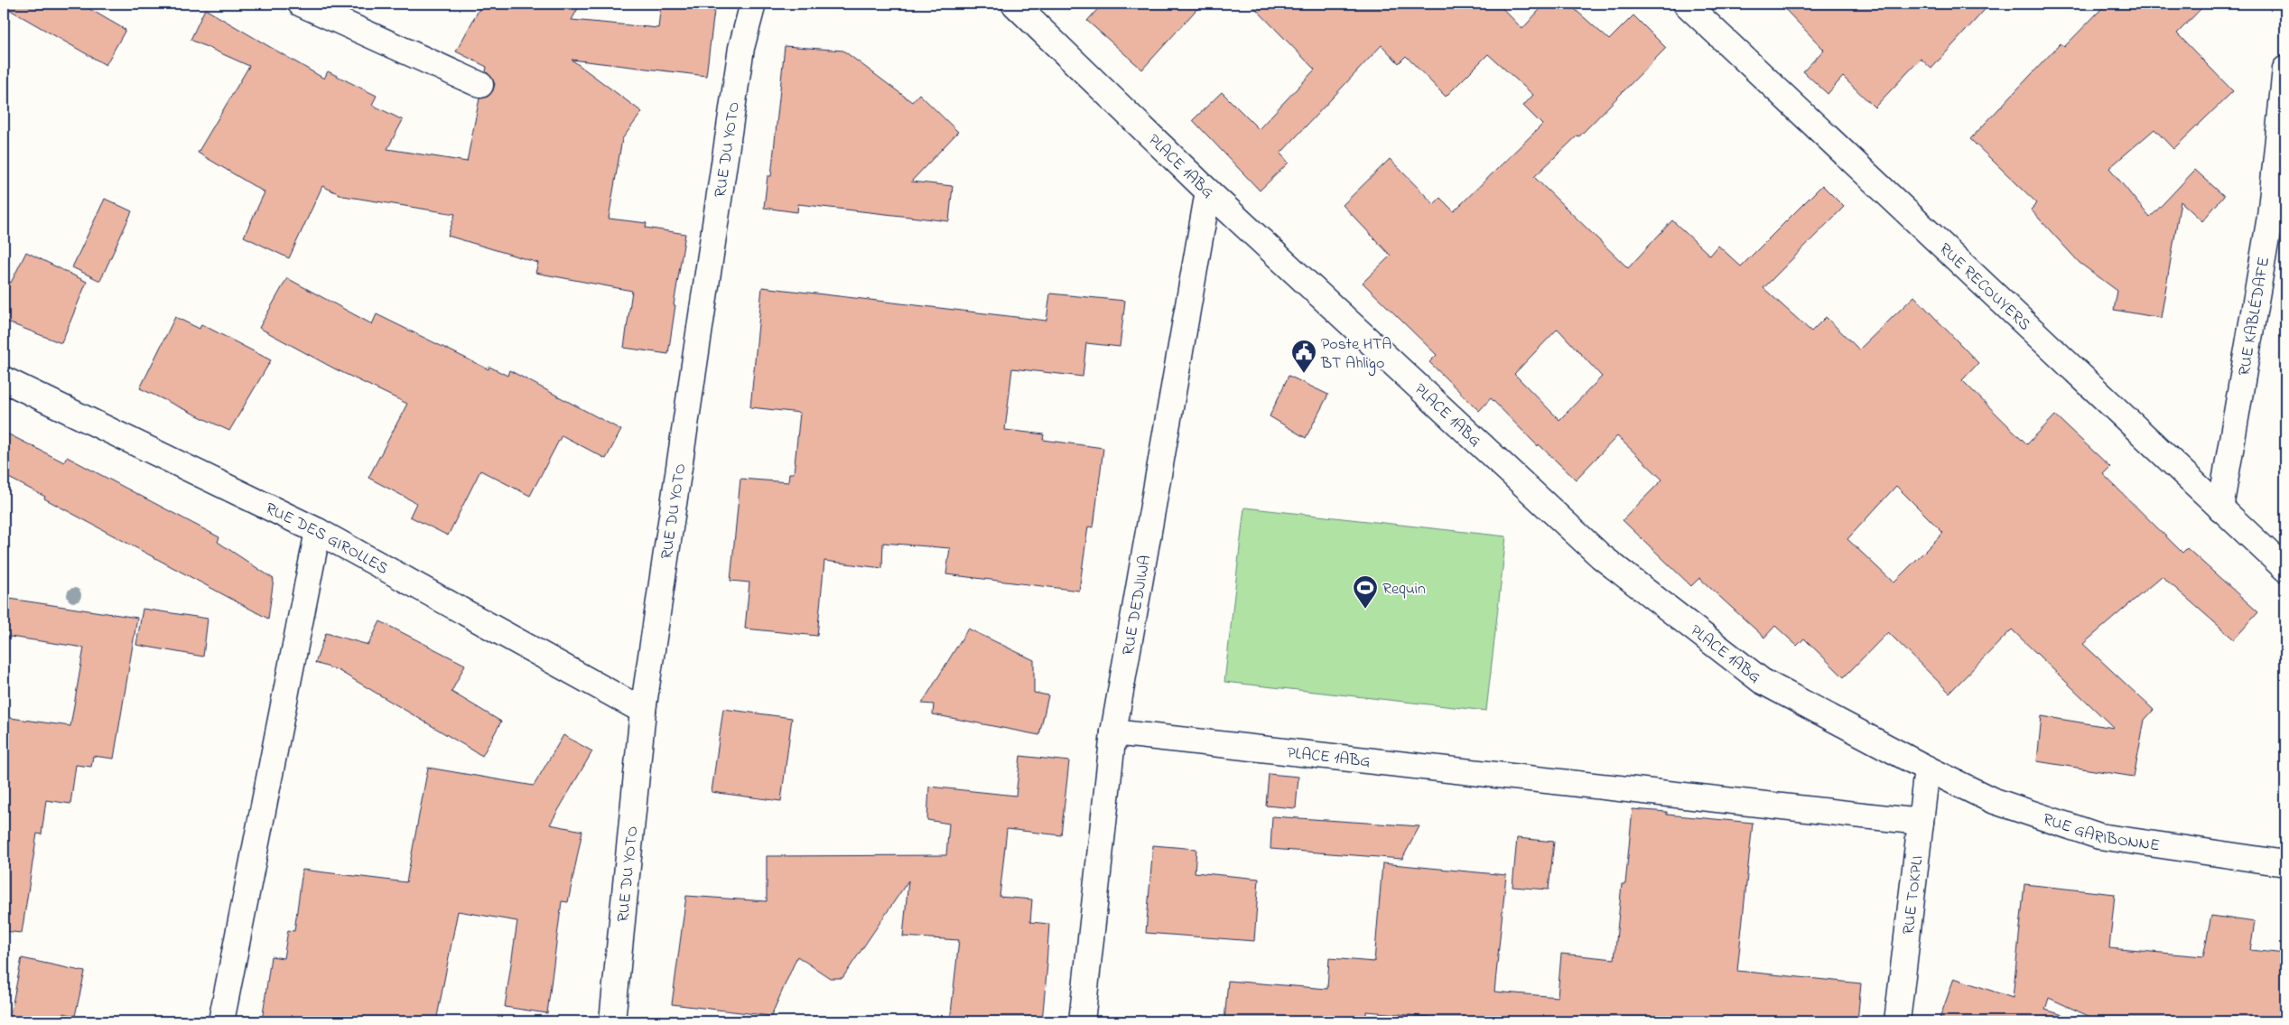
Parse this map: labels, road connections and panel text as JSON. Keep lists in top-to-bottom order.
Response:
{
  "streets": {
    "street": [
      "RUE DU YOTO",
      "PLACE 1ABG",
      "RUE RECOUYERS",
      "RUE KABLÉDAFE",
      "RUE DES GIROLLES",
      "RUE DEDJIWA",
      "RUE GARIBONNE",
      "RUE TOKPLI"
    ]
  },
  "crossings": [
    ["RUE DU YOTO", "RUE DES GIROLLES"],
    ["PLACE 1ABG", "RUE DEDJIWA"],
    ["PLACE 1ABG", "RUE GARIBONNE"],
    ["PLACE 1ABG", "RUE TOKPLI"],
    ["RUE RECOUYERS", "RUE KABLÉDAFE"],
    ["RUE GARIBONNE", "RUE TOKPLI"]
  ],
  "places": {
    "public building": ["Poste HTA BT Ahligo"],
    "sports": ["Requin"]
  }
}
